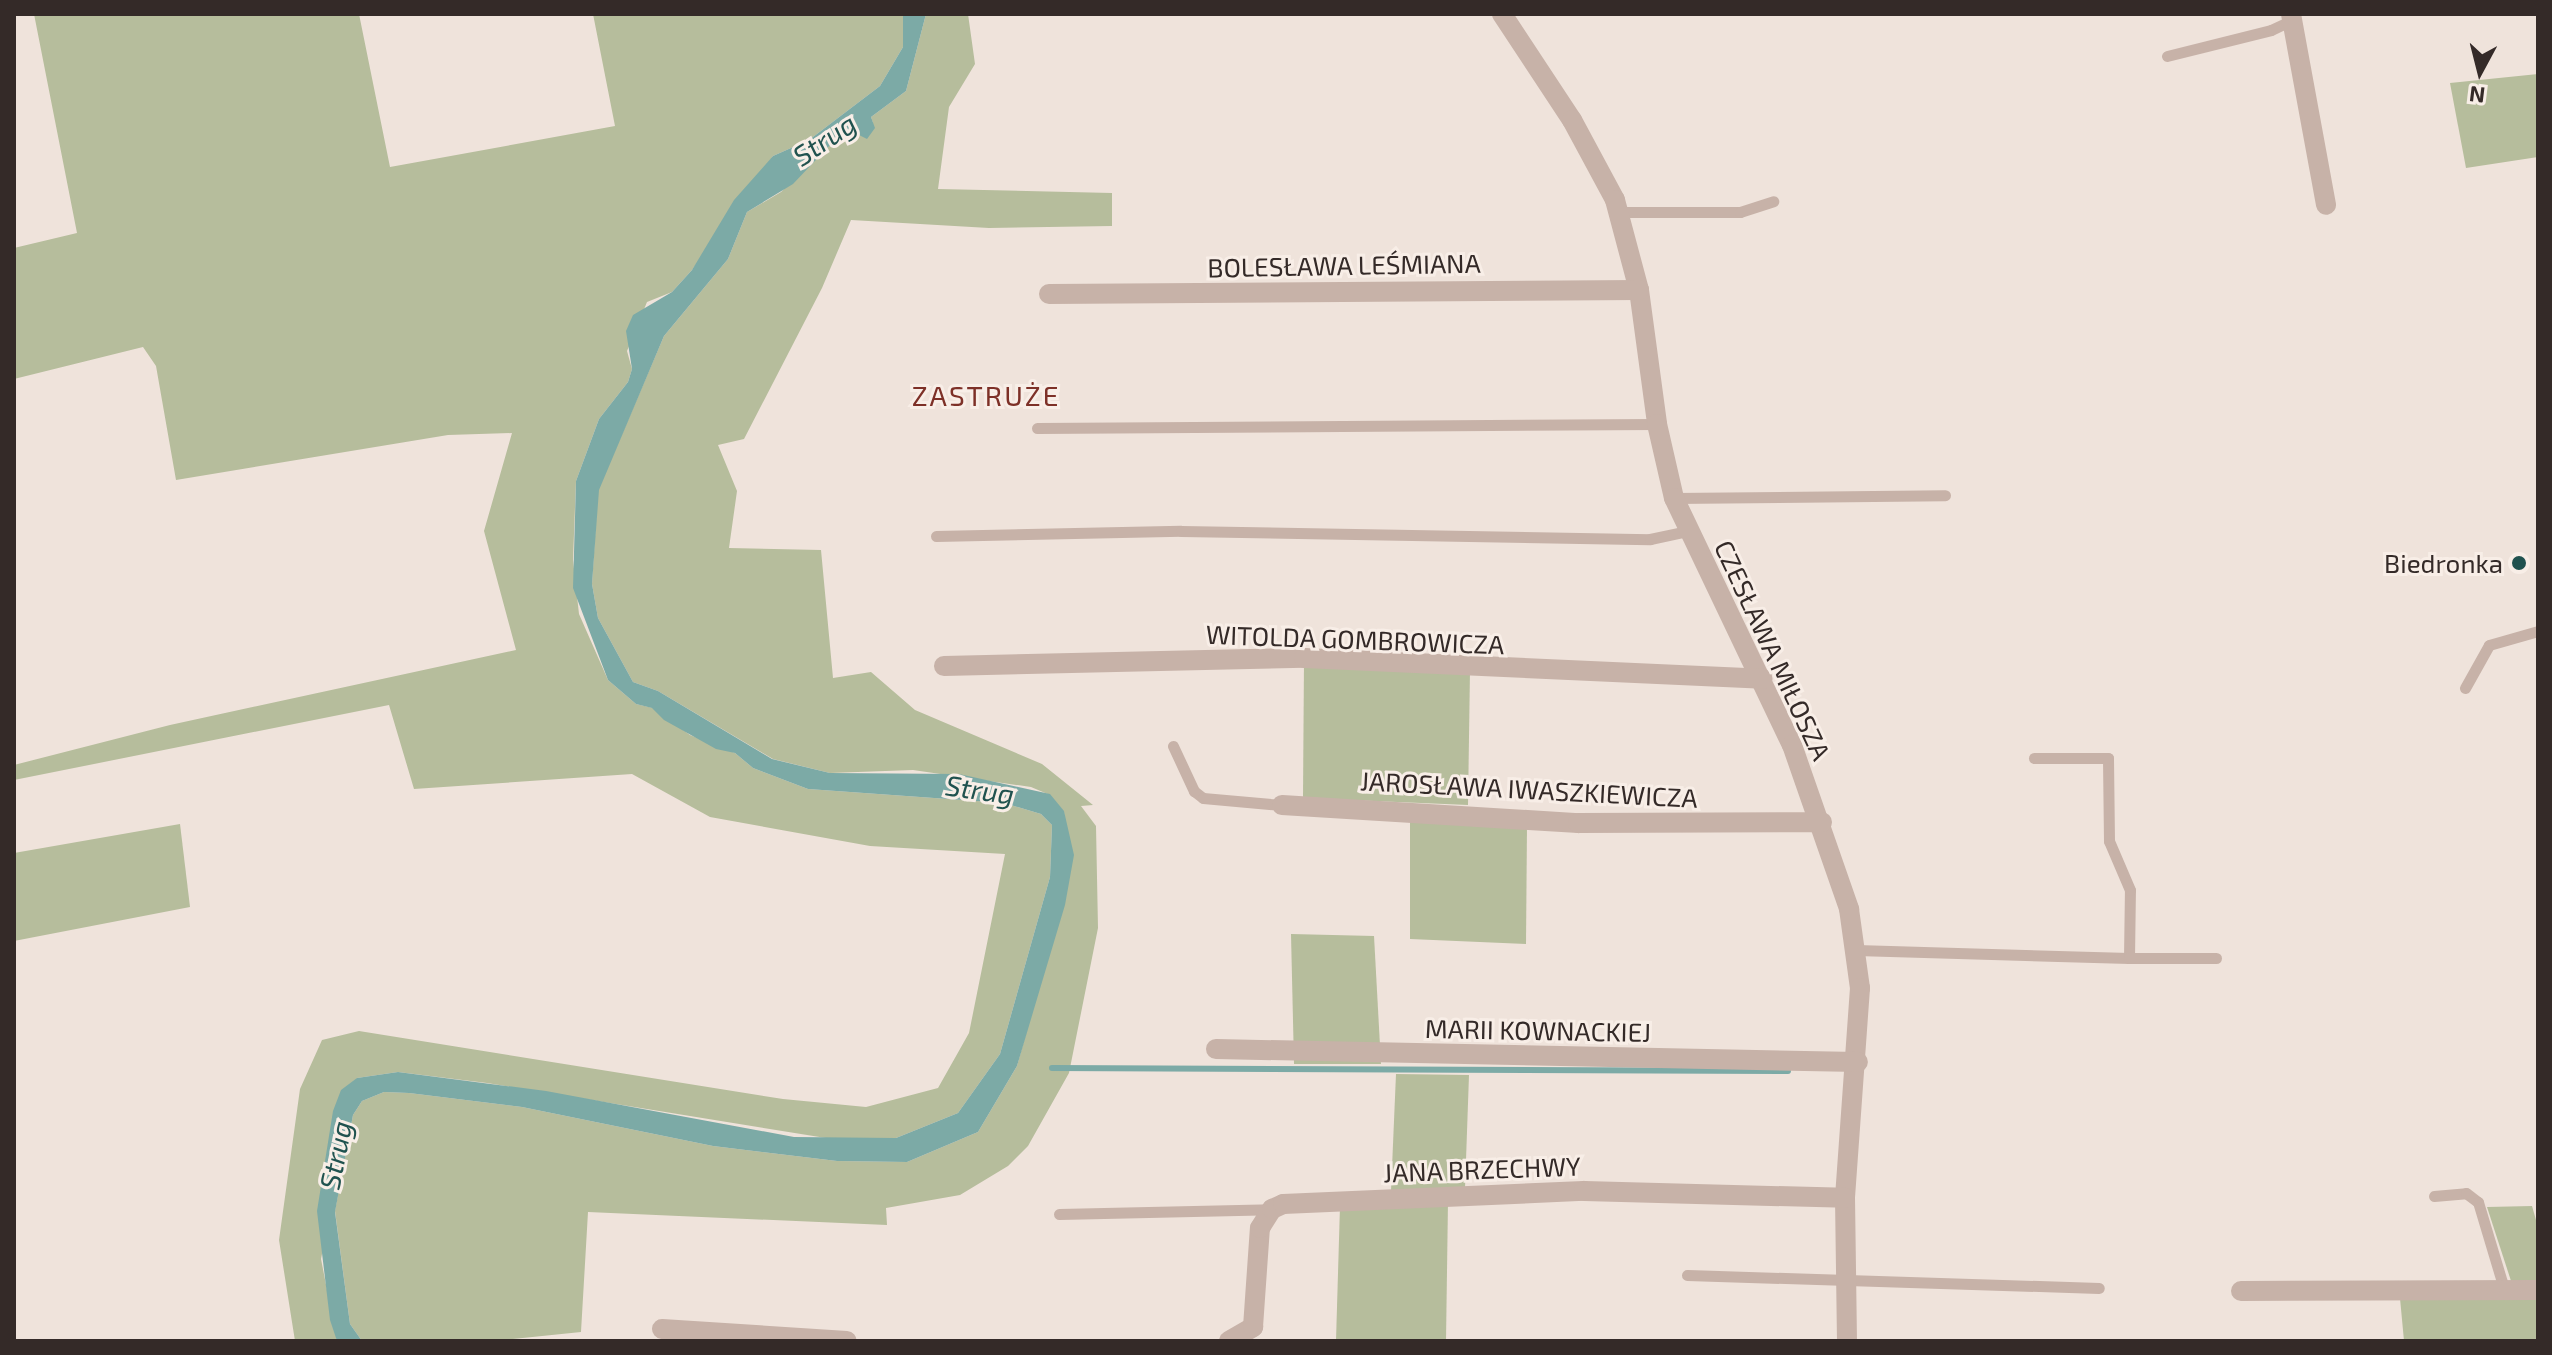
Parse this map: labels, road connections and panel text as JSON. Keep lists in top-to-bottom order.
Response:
{
  "streets": {
    "street": [
      "BOLESŁAWA LEŚMIANA",
      "WITOLDA GOMBROWICZA",
      "CZESŁAWA MIŁOSZA",
      "JAROSŁAWA IWASZKIEWICZA",
      "MARII KOWNACKIEJ",
      "JANA BRZECHWY"
    ]
  },
  "crossings": [
    ["BOLESŁAWA LEŚMIANA", "CZESŁAWA MIŁOSZA"],
    ["WITOLDA GOMBROWICZA", "CZESŁAWA MIŁOSZA"],
    ["CZESŁAWA MIŁOSZA", "JAROSŁAWA IWASZKIEWICZA"],
    ["CZESŁAWA MIŁOSZA", "MARII KOWNACKIEJ"],
    ["CZESŁAWA MIŁOSZA", "JANA BRZECHWY"]
  ],
  "districts": ["ZASTRUŻE"],
  "water": ["Strug"],
  "places": ["Biedronka"],
  "north": "bottom"
}
